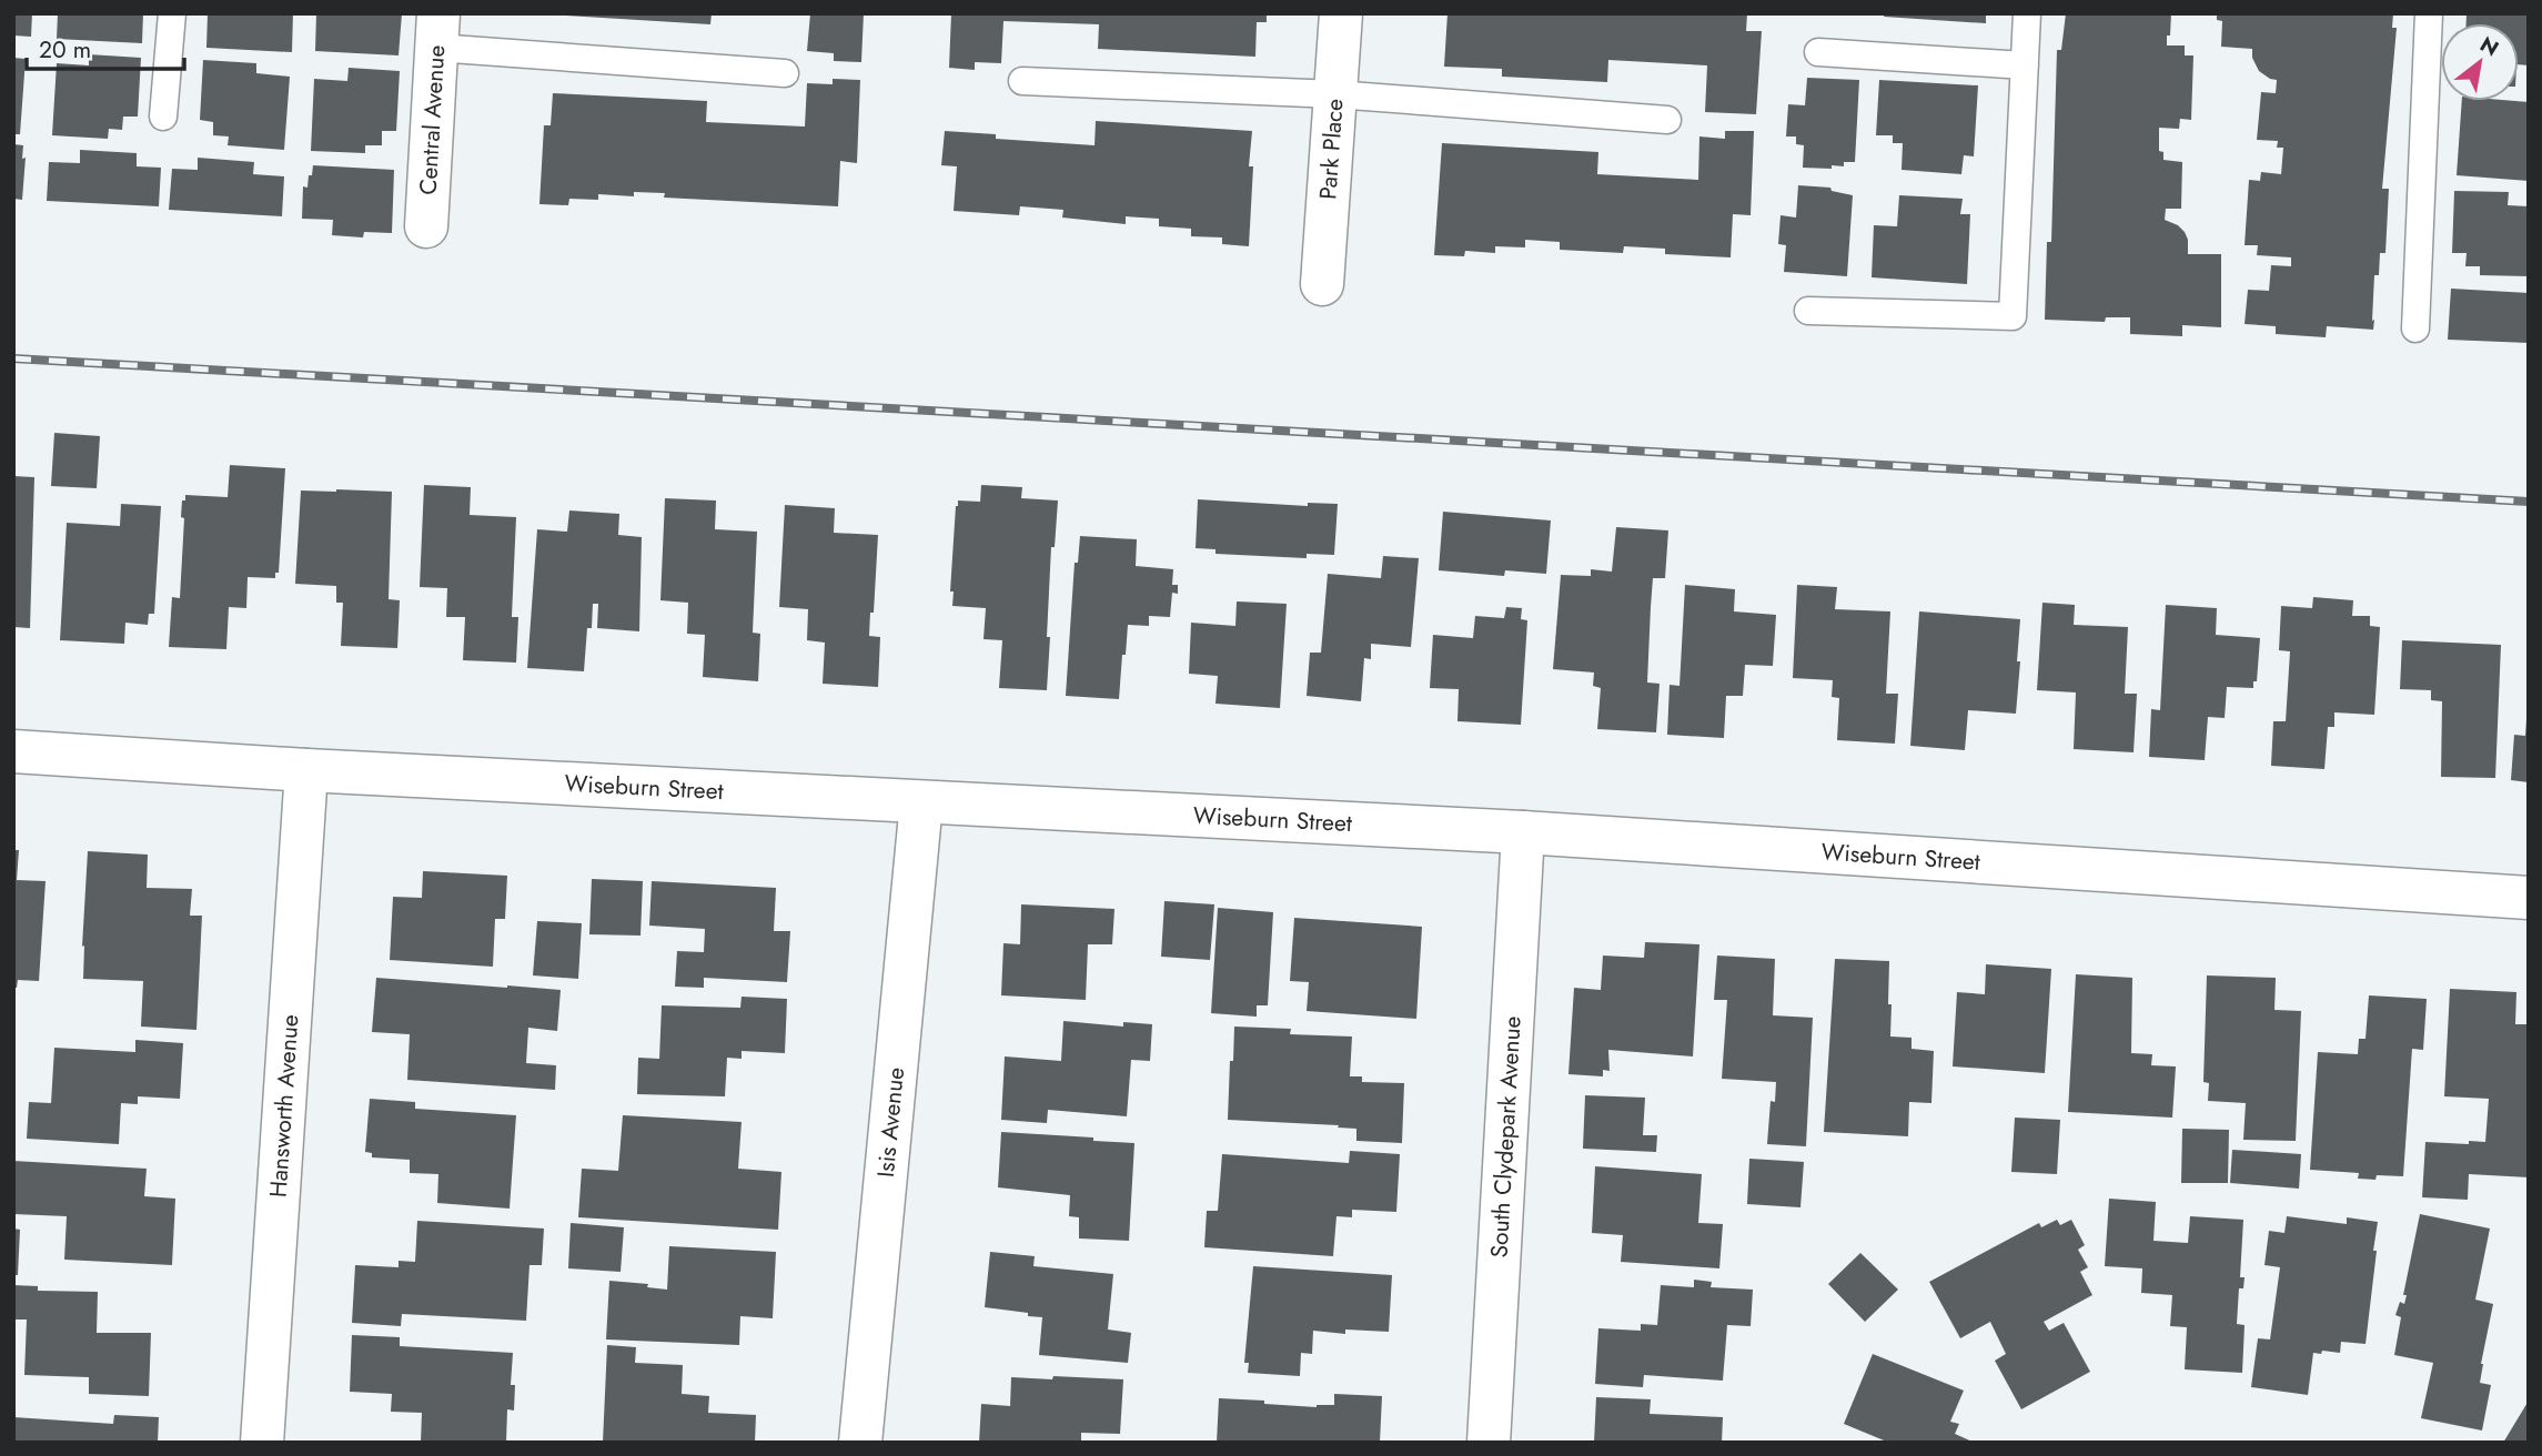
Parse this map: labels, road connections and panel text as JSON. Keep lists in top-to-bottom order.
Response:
{
  "streets": {
    "street": [
      "Central Avenue",
      "Park Place",
      "Wiseburn Street",
      "Hansworth Avenue",
      "Isis Avenue",
      "South Clydepark Avenue"
    ]
  },
  "crossings": [
    ["Wiseburn Street", "Hansworth Avenue"],
    ["Wiseburn Street", "Isis Avenue"],
    ["Wiseburn Street", "South Clydepark Avenue"]
  ],
  "scale_bar": "20 m",
  "north": "top right"
}
